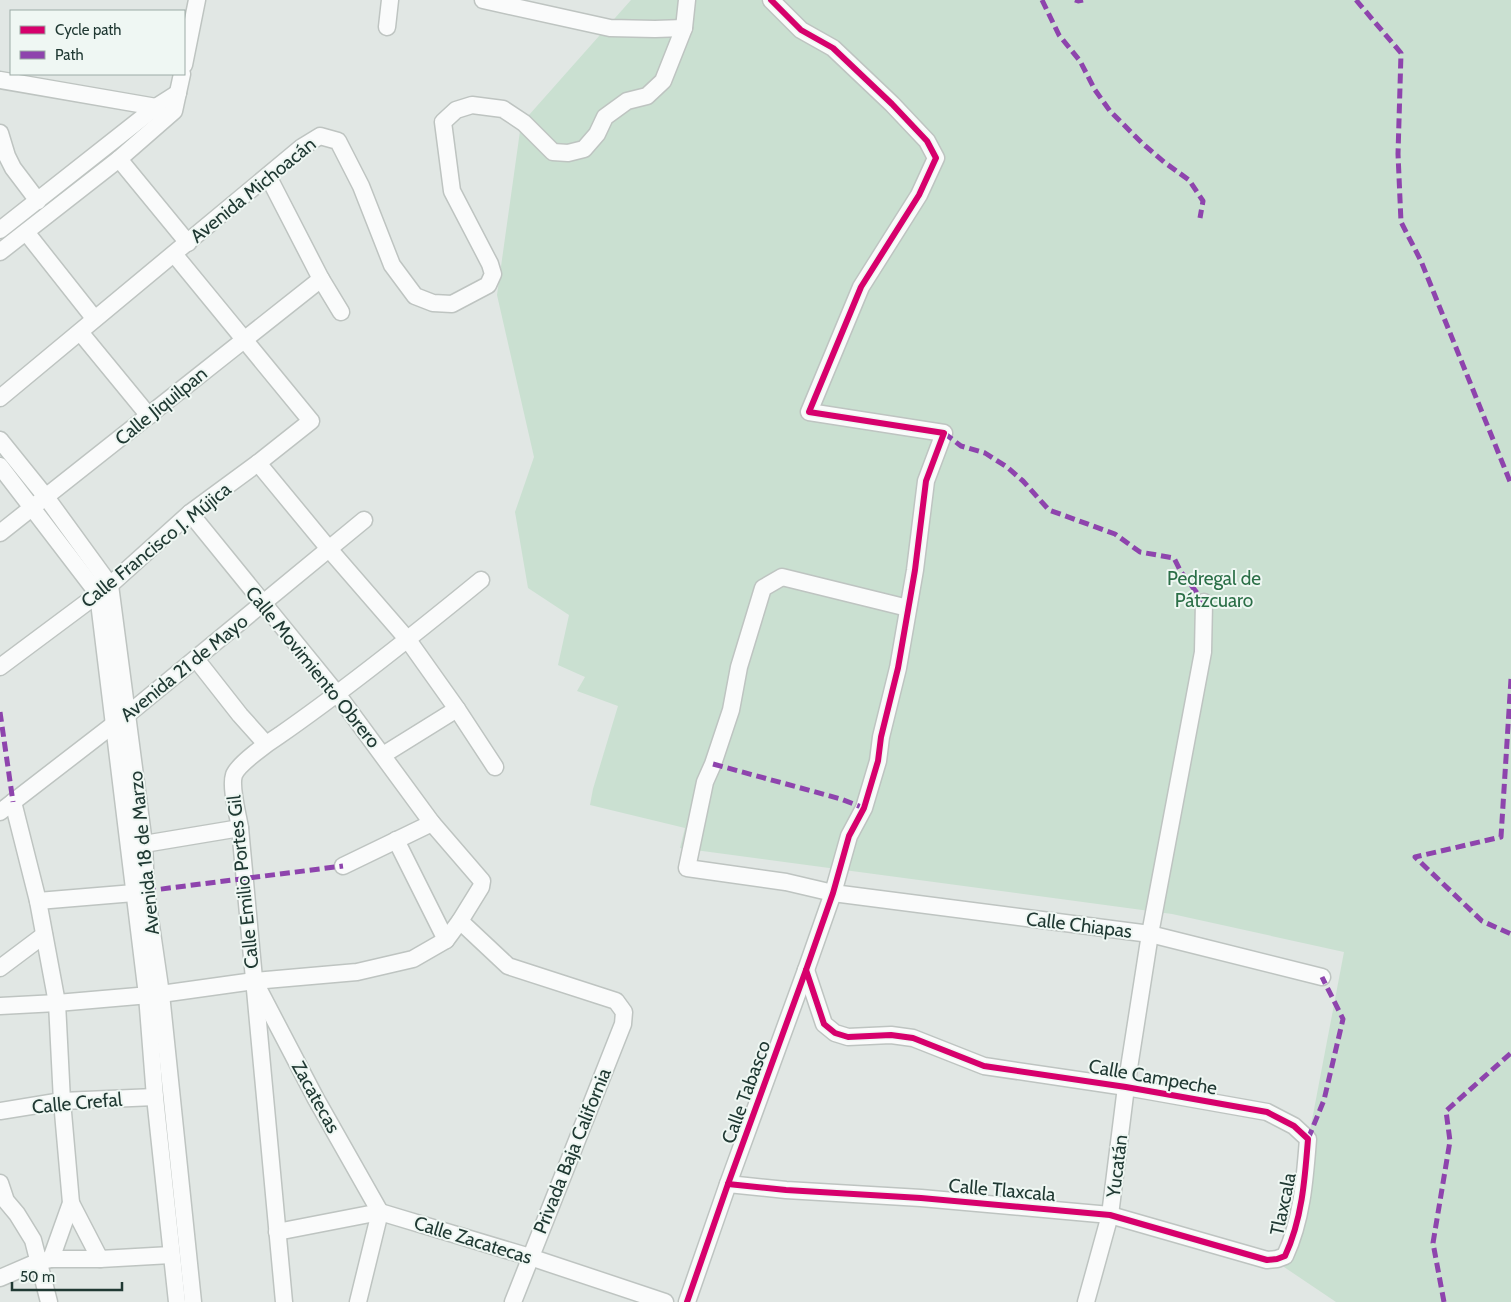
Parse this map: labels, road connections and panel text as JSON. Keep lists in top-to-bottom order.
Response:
{
  "streets": {
    "street": [
      "Avenida Michoacán",
      "Calle Jiquilpan",
      "Calle Francisco J. Mújica",
      "Calle Movimiento Obrero",
      "Avenida 21 de Mayo",
      "Avenida 18 de Marzo",
      "Calle Emilio Portes Gil",
      "Calle Chiapas",
      "Calle Campeche",
      "Calle Tabasco",
      "Zacatecas",
      "Calle Crefal",
      "Privada Baja California",
      "Yucatán",
      "Calle Tlaxcala",
      "Tlaxcala",
      "Calle Zacatecas"
    ]
  },
  "crossings": [
    ["Calle Jiquilpan", "Calle Francisco J. Mújica"],
    ["Calle Jiquilpan", "Avenida 18 de Marzo"],
    ["Calle Francisco J. Mújica", "Calle Movimiento Obrero"],
    ["Calle Francisco J. Mújica", "Avenida 18 de Marzo"],
    ["Calle Movimiento Obrero", "Avenida 21 de Mayo"],
    ["Calle Movimiento Obrero", "Calle Emilio Portes Gil"],
    ["Calle Movimiento Obrero", "Privada Baja California"],
    ["Avenida 21 de Mayo", "Avenida 18 de Marzo"],
    ["Avenida 18 de Marzo", "Calle Crefal"],
    ["Calle Emilio Portes Gil", "Zacatecas"],
    ["Calle Emilio Portes Gil", "Calle Zacatecas"],
    ["Calle Chiapas", "Calle Tabasco"],
    ["Calle Chiapas", "Yucatán"],
    ["Calle Campeche", "Calle Tabasco"],
    ["Calle Campeche", "Yucatán"],
    ["Calle Campeche", "Tlaxcala"],
    ["Calle Tabasco", "Calle Tlaxcala"],
    ["Zacatecas", "Calle Zacatecas"],
    ["Privada Baja California", "Calle Zacatecas"],
    ["Yucatán", "Calle Tlaxcala"],
    ["Calle Tlaxcala", "Tlaxcala"]
  ],
  "parks": ["Pedregal de Pátzcuaro"],
  "legend": ["Cycle path", "Path"],
  "scale_bar": "50 m"
}
